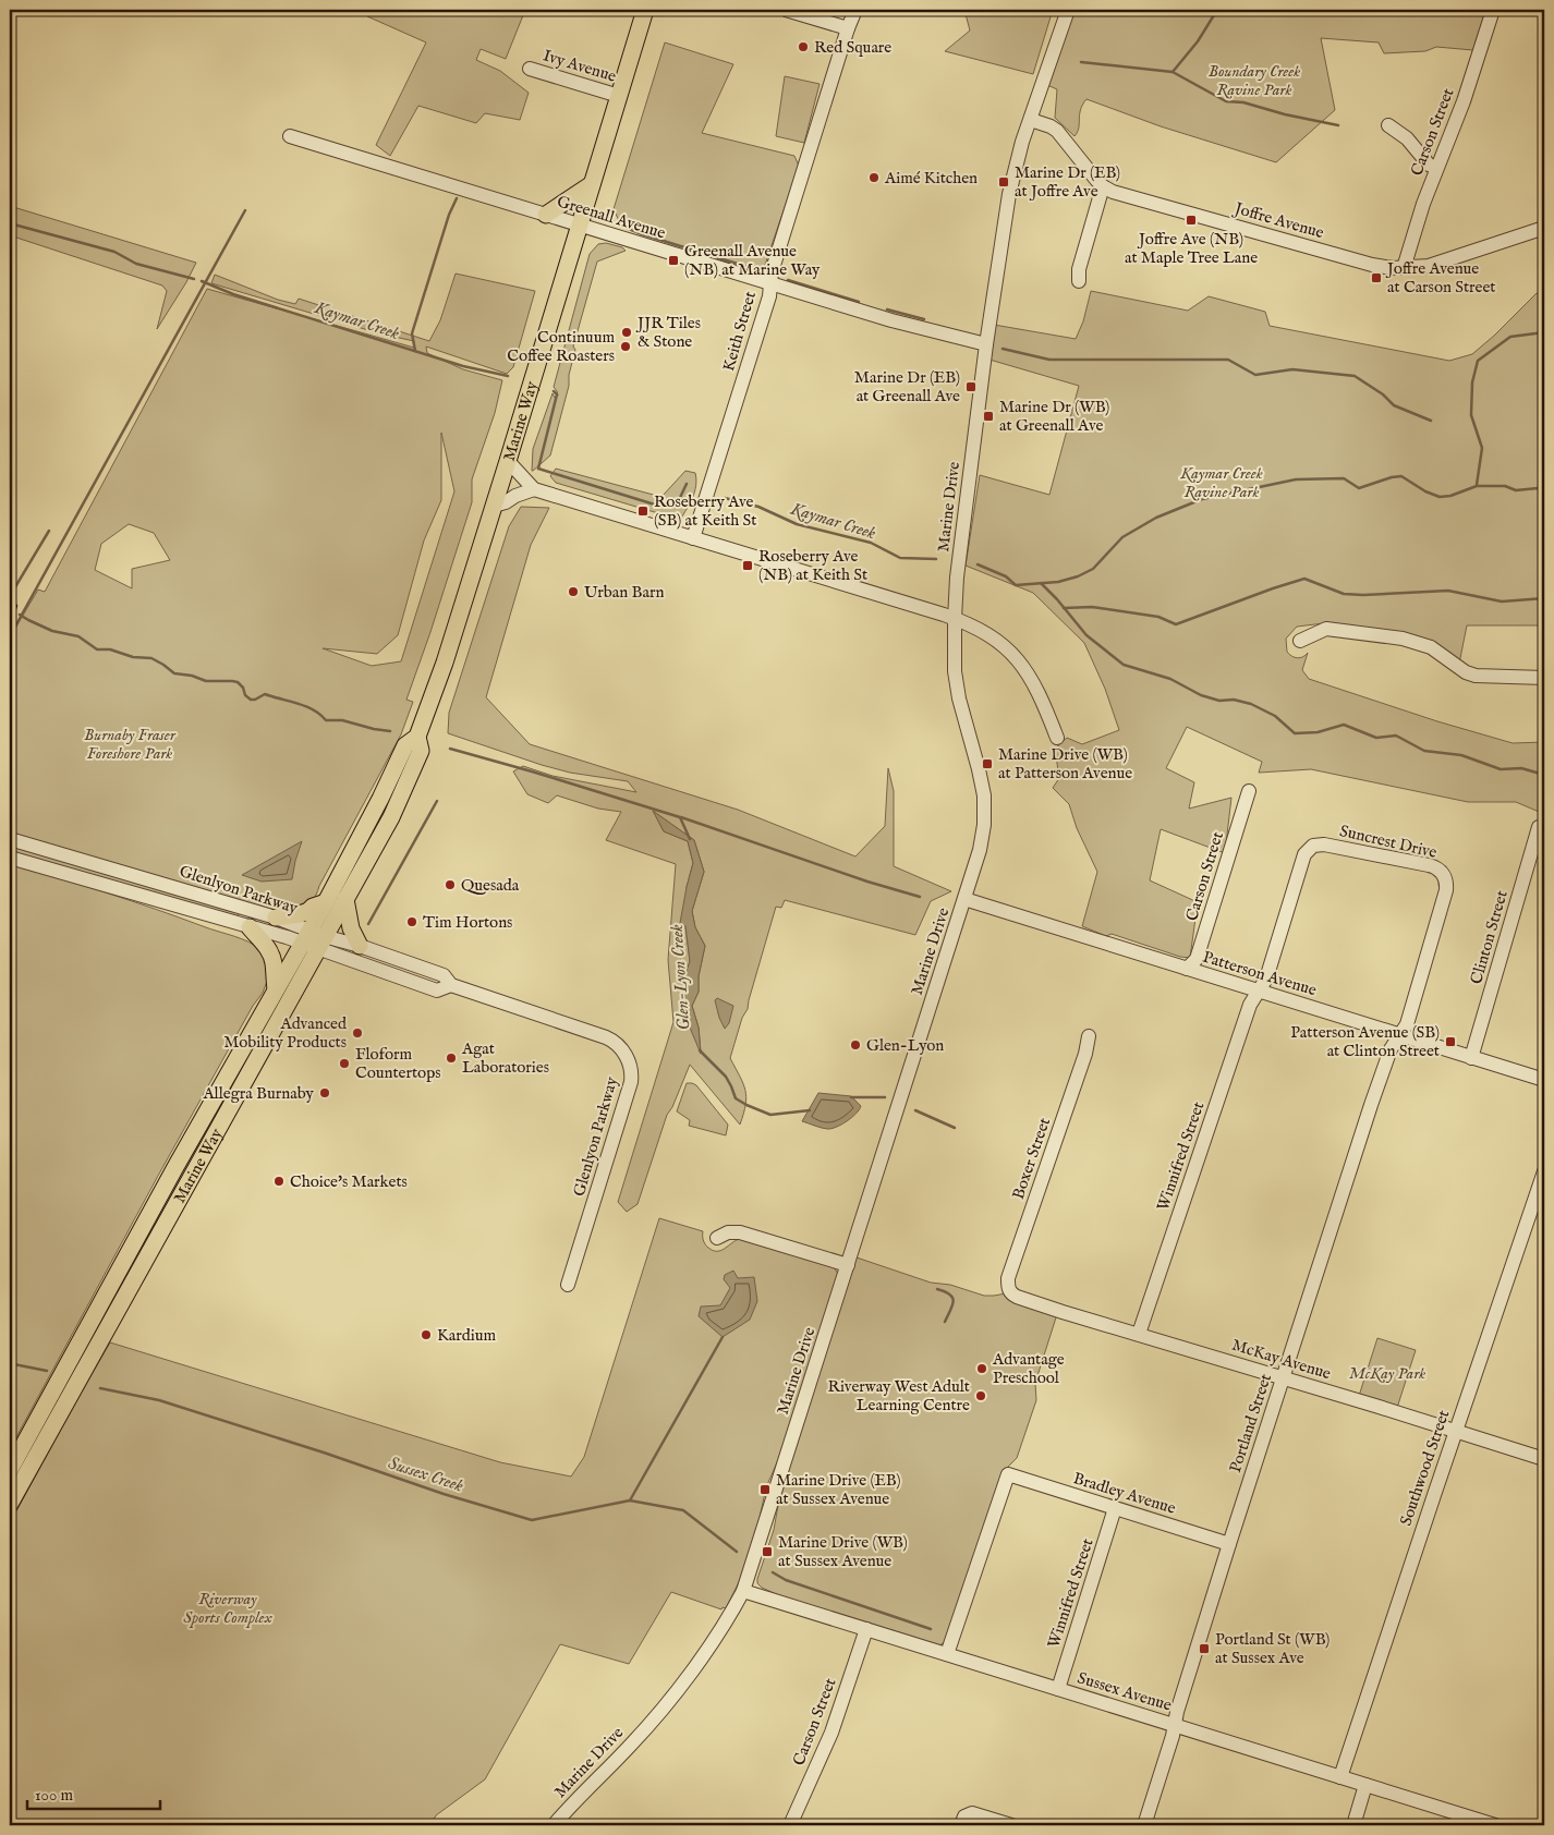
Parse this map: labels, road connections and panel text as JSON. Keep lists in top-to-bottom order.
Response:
{
  "streets": {
    "main road": ["Marine Way"],
    "street": [
      "Ivy Avenue",
      "Carson Street",
      "Greenall Avenue",
      "Joffre Avenue",
      "Keith Street",
      "Marine Drive",
      "Suncrest Drive",
      "Glenlyon Parkway",
      "Clinton Street",
      "Patterson Avenue",
      "Winnifred Street",
      "Boxer Street",
      "McKay Avenue",
      "Portland Street",
      "Southwood Street",
      "Bradley Avenue",
      "Sussex Avenue"
    ]
  },
  "crossings": [
    ["Ivy Avenue", "Marine Way"],
    ["Carson Street", "Joffre Avenue"],
    ["Carson Street", "Patterson Avenue"],
    ["Carson Street", "Sussex Avenue"],
    ["Greenall Avenue", "Keith Street"],
    ["Greenall Avenue", "Marine Way"],
    ["Greenall Avenue", "Marine Drive"],
    ["Joffre Avenue", "Marine Drive"],
    ["Marine Way", "Glenlyon Parkway"],
    ["Marine Drive", "Patterson Avenue"],
    ["Marine Drive", "Sussex Avenue"],
    ["Suncrest Drive", "Patterson Avenue"],
    ["Suncrest Drive", "Winnifred Street"],
    ["Suncrest Drive", "Portland Street"],
    ["Clinton Street", "Patterson Avenue"],
    ["Patterson Avenue", "Winnifred Street"],
    ["Patterson Avenue", "Portland Street"],
    ["Winnifred Street", "McKay Avenue"],
    ["Winnifred Street", "Bradley Avenue"],
    ["Winnifred Street", "Sussex Avenue"],
    ["Boxer Street", "McKay Avenue"],
    ["McKay Avenue", "Portland Street"],
    ["McKay Avenue", "Southwood Street"],
    ["Portland Street", "Bradley Avenue"],
    ["Portland Street", "Sussex Avenue"],
    ["Southwood Street", "Sussex Avenue"],
    ["Bradley Avenue", "Sussex Avenue"]
  ],
  "water": ["Kaymar Creek", "Glen-Lyon Creek", "Sussex Creek"],
  "parks": [
    "Boundary Creek Ravine Park",
    "Kaymar Creek Ravine Park",
    "Burnaby Fraser Foreshore Park",
    "McKay Park",
    "Riverway Sports Complex"
  ],
  "places": {
    "other": [
      "Red Square",
      "Aimé Kitchen",
      "JJR Tiles & Stone",
      "Continuum Coffee Roasters",
      "Urban Barn",
      "Quesada",
      "Tim Hortons",
      "Advanced Mobility Products",
      "Glen-Lyon",
      "Agat Laboratories",
      "Floform Countertops",
      "Allegra Burnaby",
      "Choice's Markets",
      "Kardium",
      "Advantage Preschool",
      "Riverway West Adult Learning Centre"
    ],
    "transit": [
      "Marine Dr (EB) at Joffre Ave",
      "Joffre Ave (NB) at Maple Tree Lane",
      "Greenall Avenue (NB) at Marine Way",
      "Joffre Avenue at Carson Street",
      "Marine Dr (EB) at Greenall Ave",
      "Marine Dr (WB) at Greenall Ave",
      "Roseberry Ave (SB) at Keith St",
      "Roseberry Ave (NB) at Keith St",
      "Marine Drive (WB) at Patterson Avenue",
      "Patterson Avenue (SB) at Clinton Street",
      "Marine Drive (EB) at Sussex Avenue",
      "Marine Drive (WB) at Sussex Avenue",
      "Portland St (WB) at Sussex Ave"
    ]
  },
  "scale_bar": "100 m"
}
